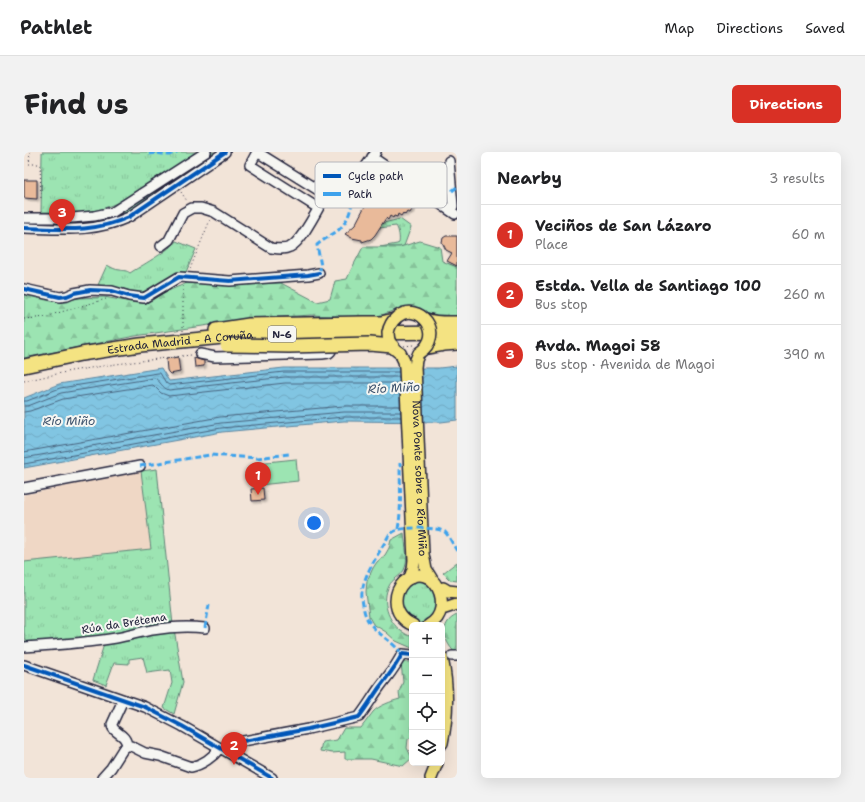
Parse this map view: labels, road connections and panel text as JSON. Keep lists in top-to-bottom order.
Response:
{
  "streets": {
    "highway": ["N-6", "Estrada Madrid - A Coruña"],
    "main road": ["Nova Ponte sobre o Río Miño"],
    "street": ["Rúa da Brétema"]
  },
  "water": ["Río Miño"],
  "legend": ["Cycle path", "Path"],
  "page": {
    "header": "Pathlet",
    "nav": ["Map", "Directions", "Saved"],
    "title": "Find us",
    "buttons": "Directions",
    "heading": ["Nearby", "3 results"],
    "pins": ["3", "1", "2"],
    "list": [
      {
        "mark": "1",
        "name": "Veciños de San Lázaro",
        "note": "Place",
        "value": "60 m"
      },
      {
        "mark": "2",
        "name": "Estda. Vella de Santiago 100",
        "note": "Bus stop",
        "value": "260 m"
      },
      {
        "mark": "3",
        "name": "Avda. Magoi 58",
        "note": "Bus stop · Avenida de Magoi",
        "value": "390 m"
      }
    ],
    "map_buttons": ["+", "−"]
  }
}
